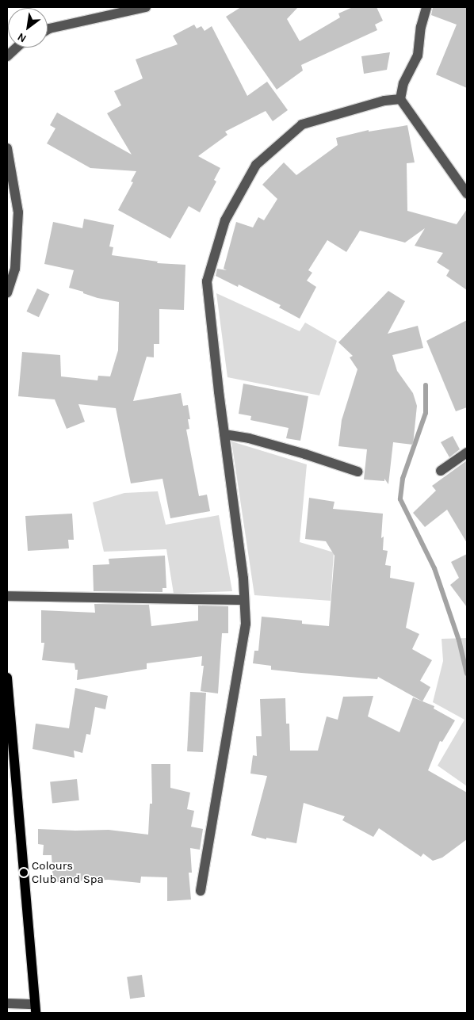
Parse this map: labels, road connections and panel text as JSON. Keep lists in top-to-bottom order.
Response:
{
  "places": ["Colours Club and Spa"],
  "north": "bottom left"
}
